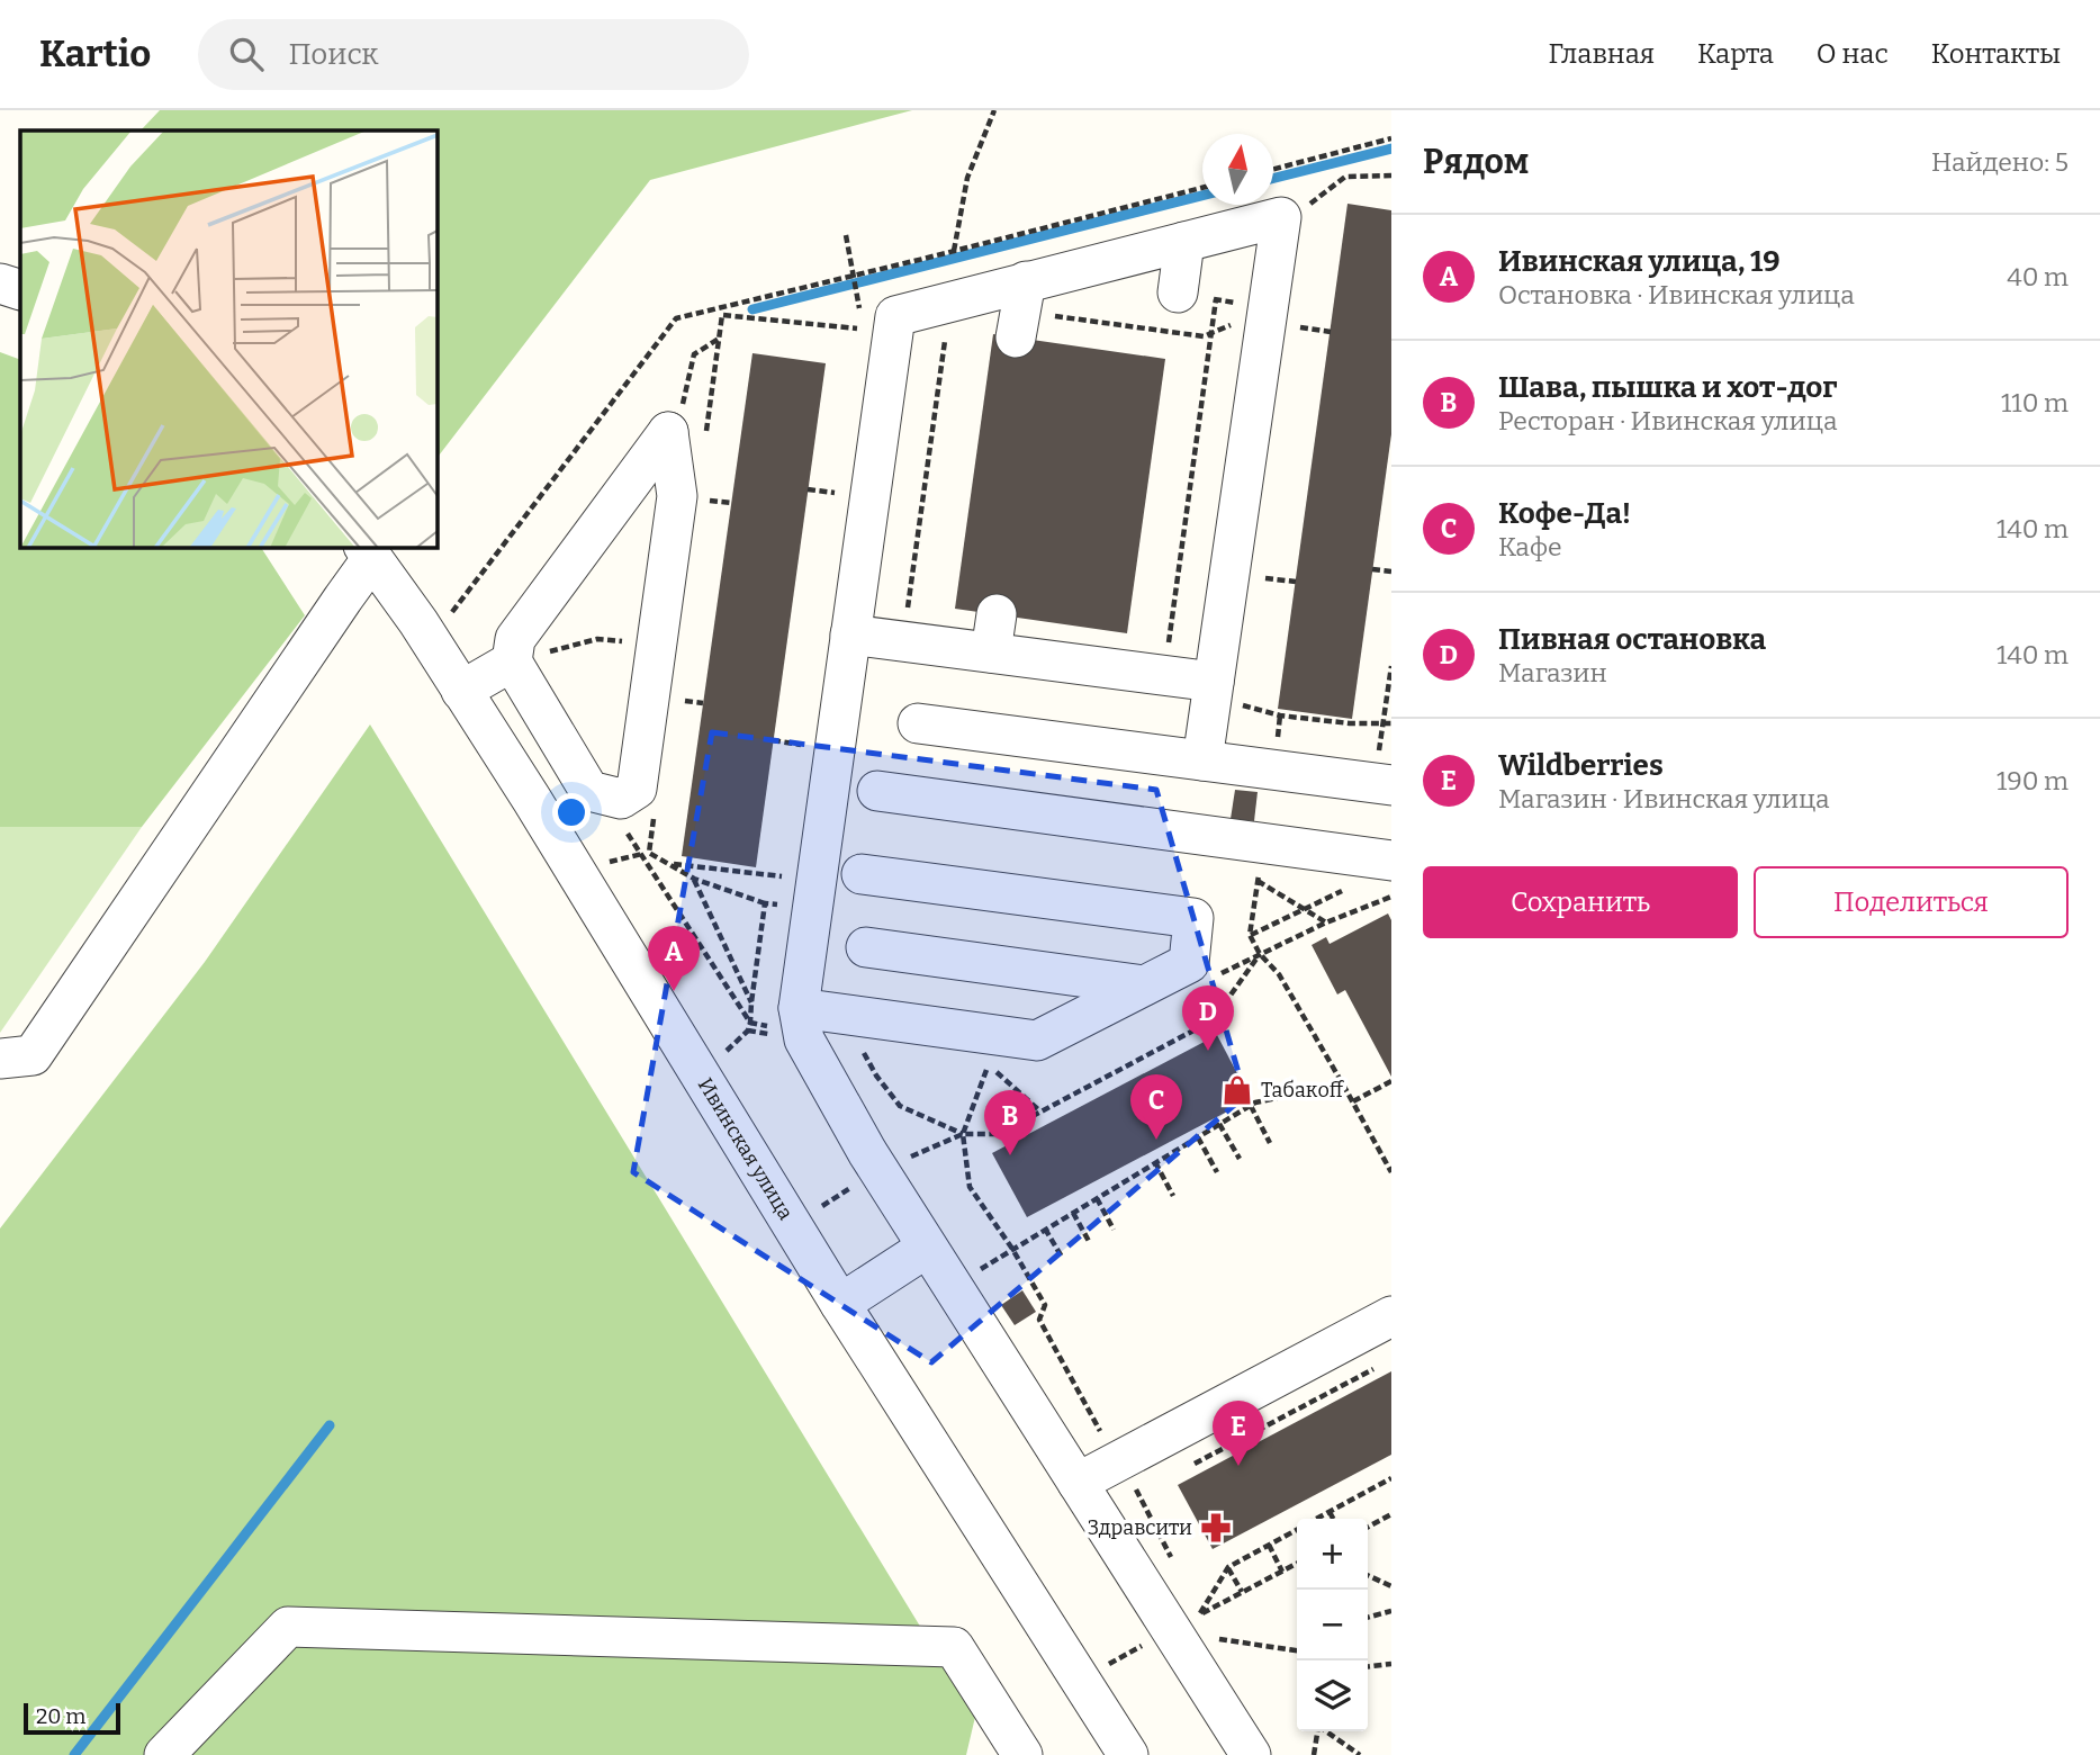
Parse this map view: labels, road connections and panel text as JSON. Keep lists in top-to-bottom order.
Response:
{
  "streets": {
    "street": ["Ивинская улица"]
  },
  "places": {
    "shop": ["Табакoff"],
    "pharmacy": ["Здравсити"]
  },
  "scale_bar": "20 m",
  "north": "top",
  "page": {
    "header": "Kartio",
    "search": "Поиск",
    "nav": [
      "Главная",
      "Карта",
      "О нас",
      "Контакты"
    ],
    "heading": ["Рядом", "Найдено: 5"],
    "list": [
      {
        "mark": "A",
        "name": "Ивинская улица, 19",
        "note": "Остановка · Ивинская улица",
        "value": "40 m"
      },
      {
        "mark": "B",
        "name": "Шава, пышка и хот-дог",
        "note": "Ресторан · Ивинская улица",
        "value": "110 m"
      },
      {
        "mark": "C",
        "name": "Кофе-Да!",
        "note": "Кафе",
        "value": "140 m"
      },
      {
        "mark": "D",
        "name": "Пивная остановка",
        "note": "Магазин",
        "value": "140 m"
      },
      {
        "mark": "E",
        "name": "Wildberries",
        "note": "Магазин · Ивинская улица",
        "value": "190 m"
      }
    ],
    "buttons": ["Сохранить", "Поделиться"],
    "pins": [
      "A",
      "D",
      "C",
      "B",
      "E"
    ],
    "map_buttons": ["+", "−"],
    "scale": "20 m"
  }
}
